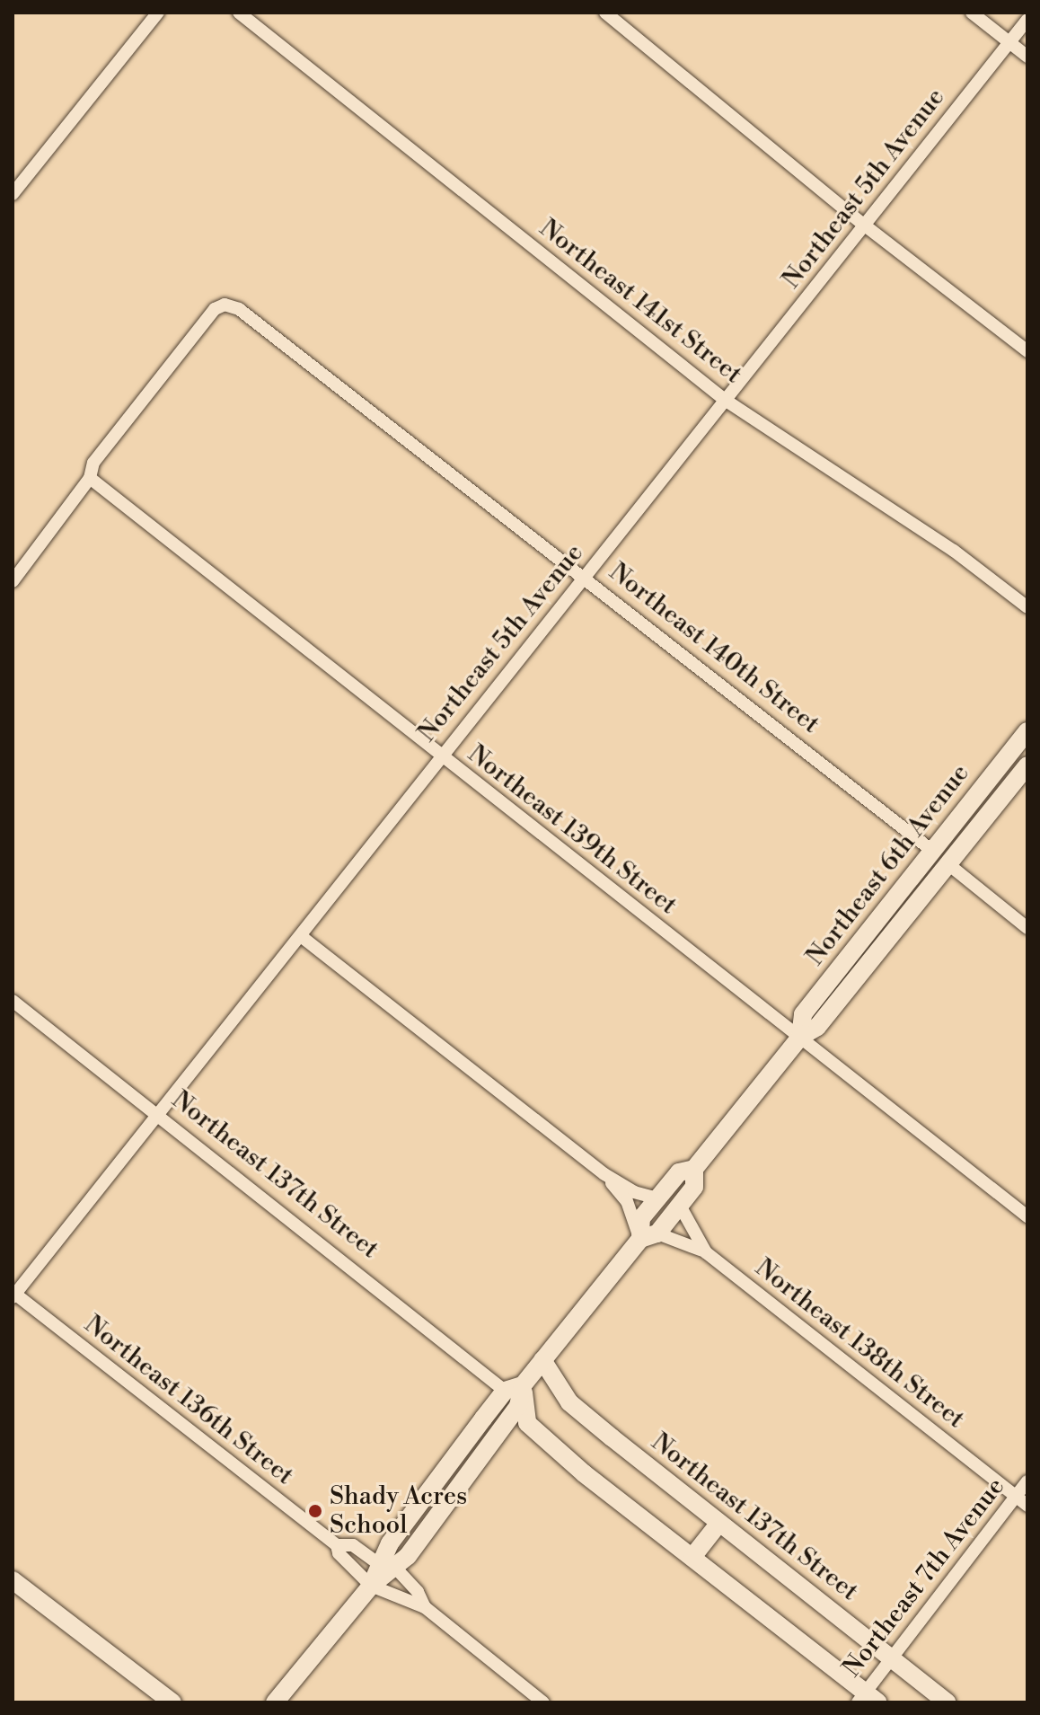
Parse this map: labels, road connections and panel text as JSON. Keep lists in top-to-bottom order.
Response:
{
  "streets": {
    "main road": ["Northeast 6th Avenue", "Northeast 137th Street"],
    "street": [
      "Northeast 5th Avenue",
      "Northeast 141st Street",
      "Northeast 140th Street",
      "Northeast 139th Street",
      "Northeast 138th Street",
      "Northeast 136th Street",
      "Northeast 7th Avenue"
    ]
  },
  "crossings": [
    ["Northeast 5th Avenue", "Northeast 141st Street"],
    ["Northeast 5th Avenue", "Northeast 140th Street"],
    ["Northeast 5th Avenue", "Northeast 139th Street"],
    ["Northeast 5th Avenue", "Northeast 137th Street"],
    ["Northeast 5th Avenue", "Northeast 136th Street"],
    ["Northeast 140th Street", "Northeast 139th Street"],
    ["Northeast 140th Street", "Northeast 6th Avenue"],
    ["Northeast 139th Street", "Northeast 6th Avenue"],
    ["Northeast 6th Avenue", "Northeast 137th Street"],
    ["Northeast 6th Avenue", "Northeast 138th Street"],
    ["Northeast 6th Avenue", "Northeast 136th Street"],
    ["Northeast 137th Street", "Northeast 7th Avenue"],
    ["Northeast 138th Street", "Northeast 7th Avenue"]
  ],
  "places": ["Shady Acres School"]
}
